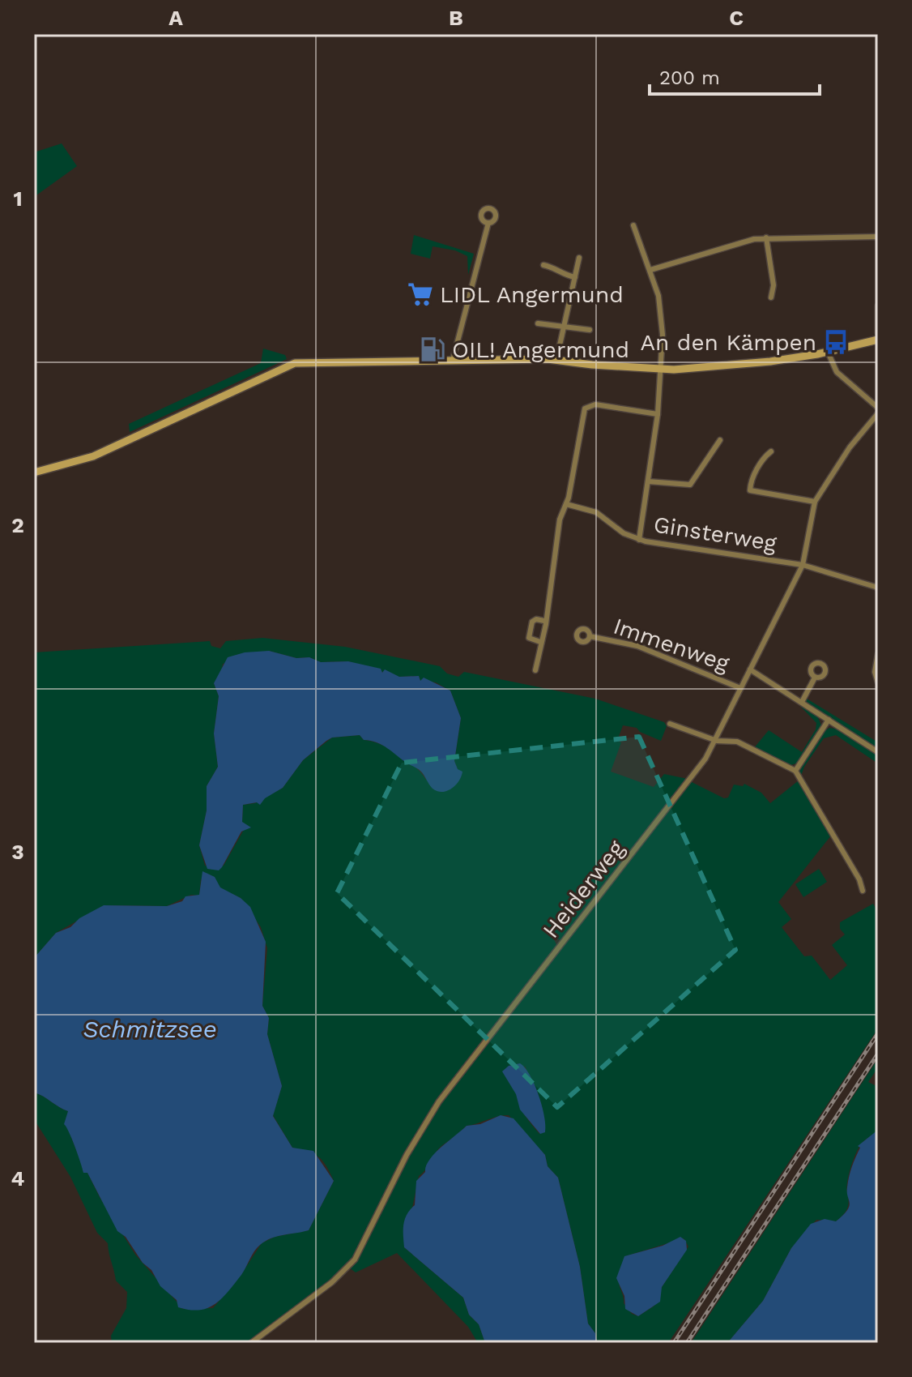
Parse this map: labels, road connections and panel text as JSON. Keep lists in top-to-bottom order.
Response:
{
  "streets": {
    "street": ["Ginsterweg", "Immenweg", "Heiderweg"]
  },
  "crossings": [
    ["Ginsterweg", "Heiderweg"],
    ["Immenweg", "Heiderweg"]
  ],
  "water": ["Schmitzsee"],
  "places": {
    "supermarket": ["LIDL Angermund"],
    "bus stop": ["An den Kämpen"],
    "fuel station": ["OIL! Angermund"]
  },
  "scale_bar": "200 m",
  "grid": {
    "columns": ["A", "B", "C"],
    "rows": [
      "1",
      "2",
      "3",
      "4"
    ]
  }
}
